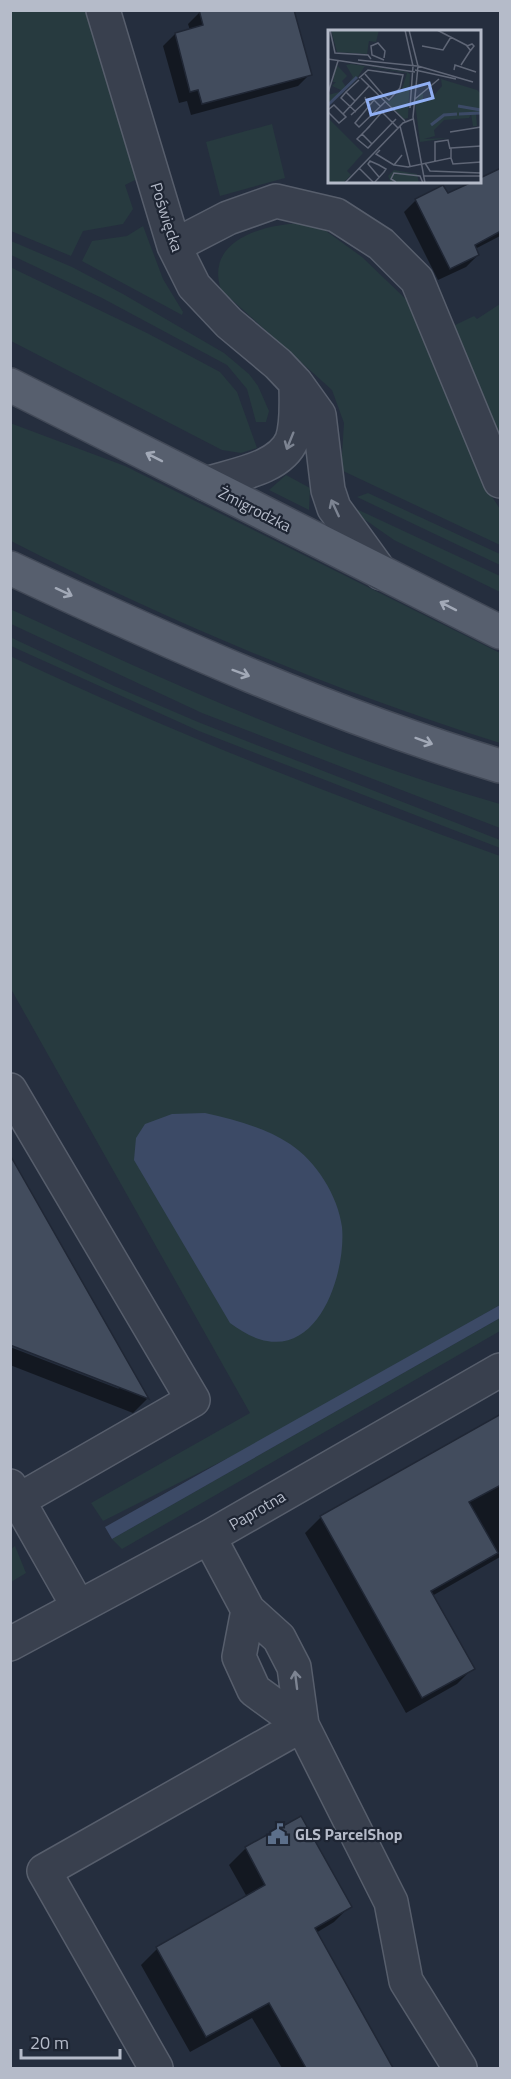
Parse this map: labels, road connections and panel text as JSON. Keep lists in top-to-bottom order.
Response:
{
  "streets": {
    "main road": ["Żmigrodzka"],
    "street": ["Poświęcka", "Paprotna"]
  },
  "crossings": [
    ["Poświęcka", "Żmigrodzka"]
  ],
  "places": {
    "public building": ["GLS ParcelShop"]
  },
  "scale_bar": "20 m"
}
